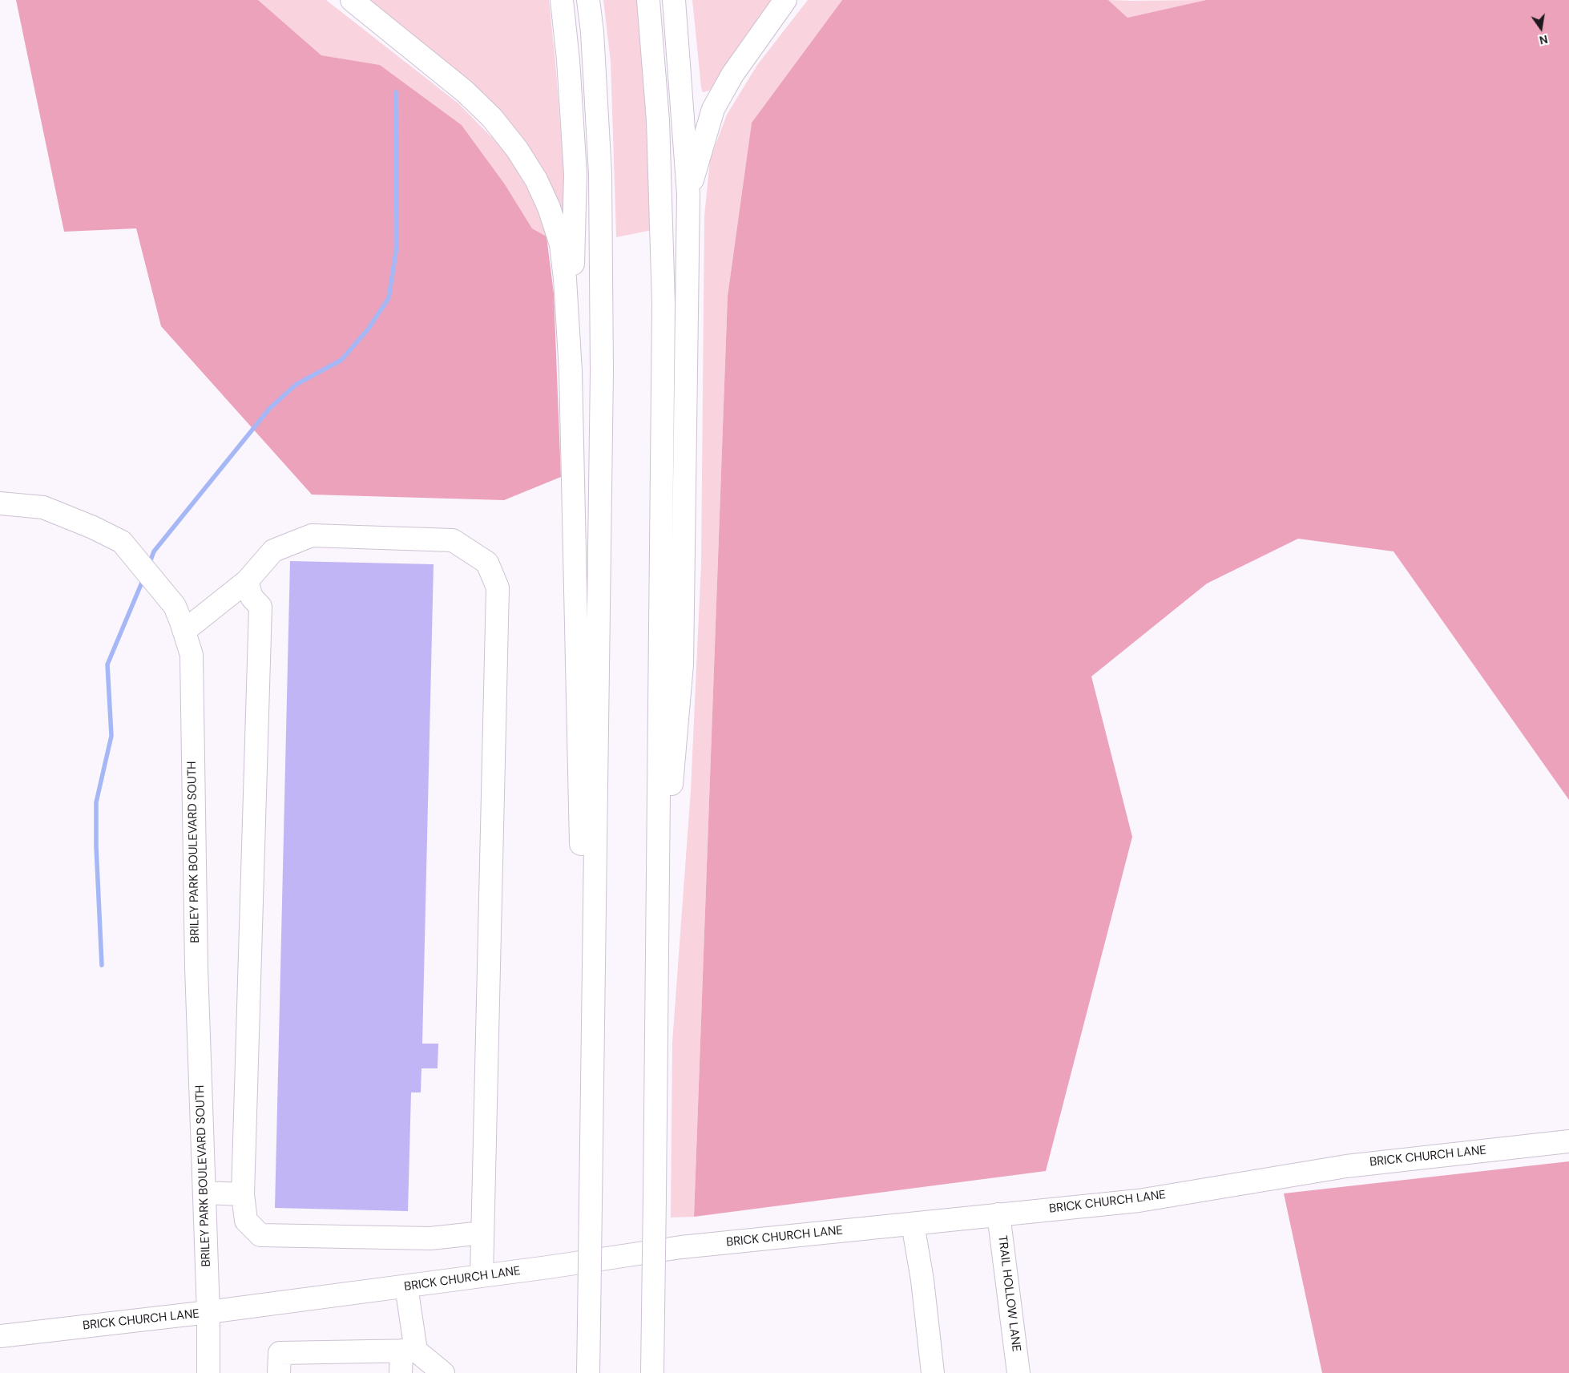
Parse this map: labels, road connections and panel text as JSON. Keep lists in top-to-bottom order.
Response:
{
  "streets": {
    "main road": ["BRILEY PARK BOULEVARD SOUTH", "BRICK CHURCH LANE", "TRAIL HOLLOW LANE"]
  },
  "crossings": [
    ["BRILEY PARK BOULEVARD SOUTH", "BRICK CHURCH LANE"],
    ["BRICK CHURCH LANE", "TRAIL HOLLOW LANE"]
  ],
  "north": "bottom"
}
